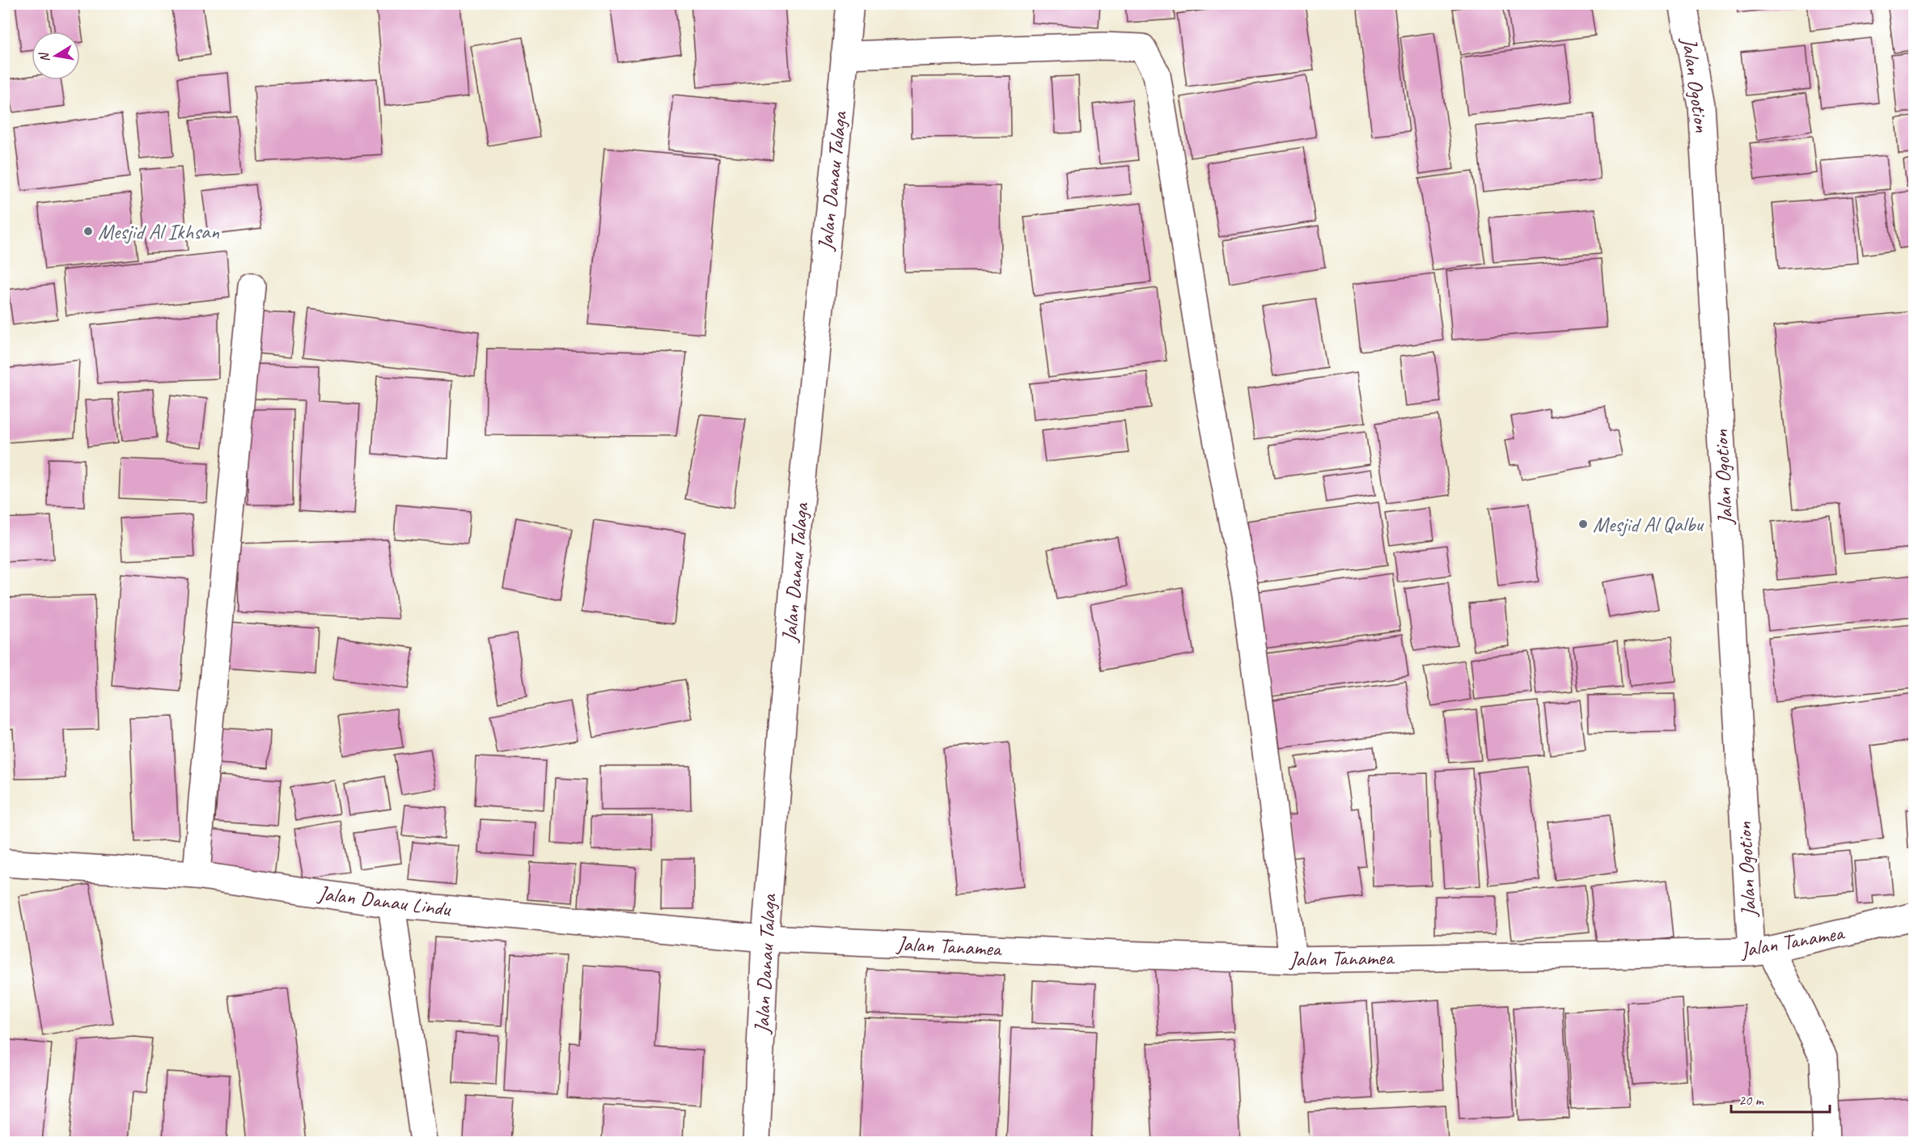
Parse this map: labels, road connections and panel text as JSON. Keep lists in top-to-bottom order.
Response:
{
  "streets": {
    "street": [
      "Jalan Ogotion",
      "Jalan Danau Talaga",
      "Jalan Danau Lindu",
      "Jalan Tanamea"
    ]
  },
  "crossings": [
    ["Jalan Ogotion", "Jalan Tanamea"],
    ["Jalan Danau Talaga", "Jalan Danau Lindu"],
    ["Jalan Danau Talaga", "Jalan Tanamea"],
    ["Jalan Danau Lindu", "Jalan Tanamea"]
  ],
  "places": ["Mesjid Al Ikhsan", "Mesjid Al Qalbu"],
  "scale_bar": "20 m",
  "north": "left"
}
